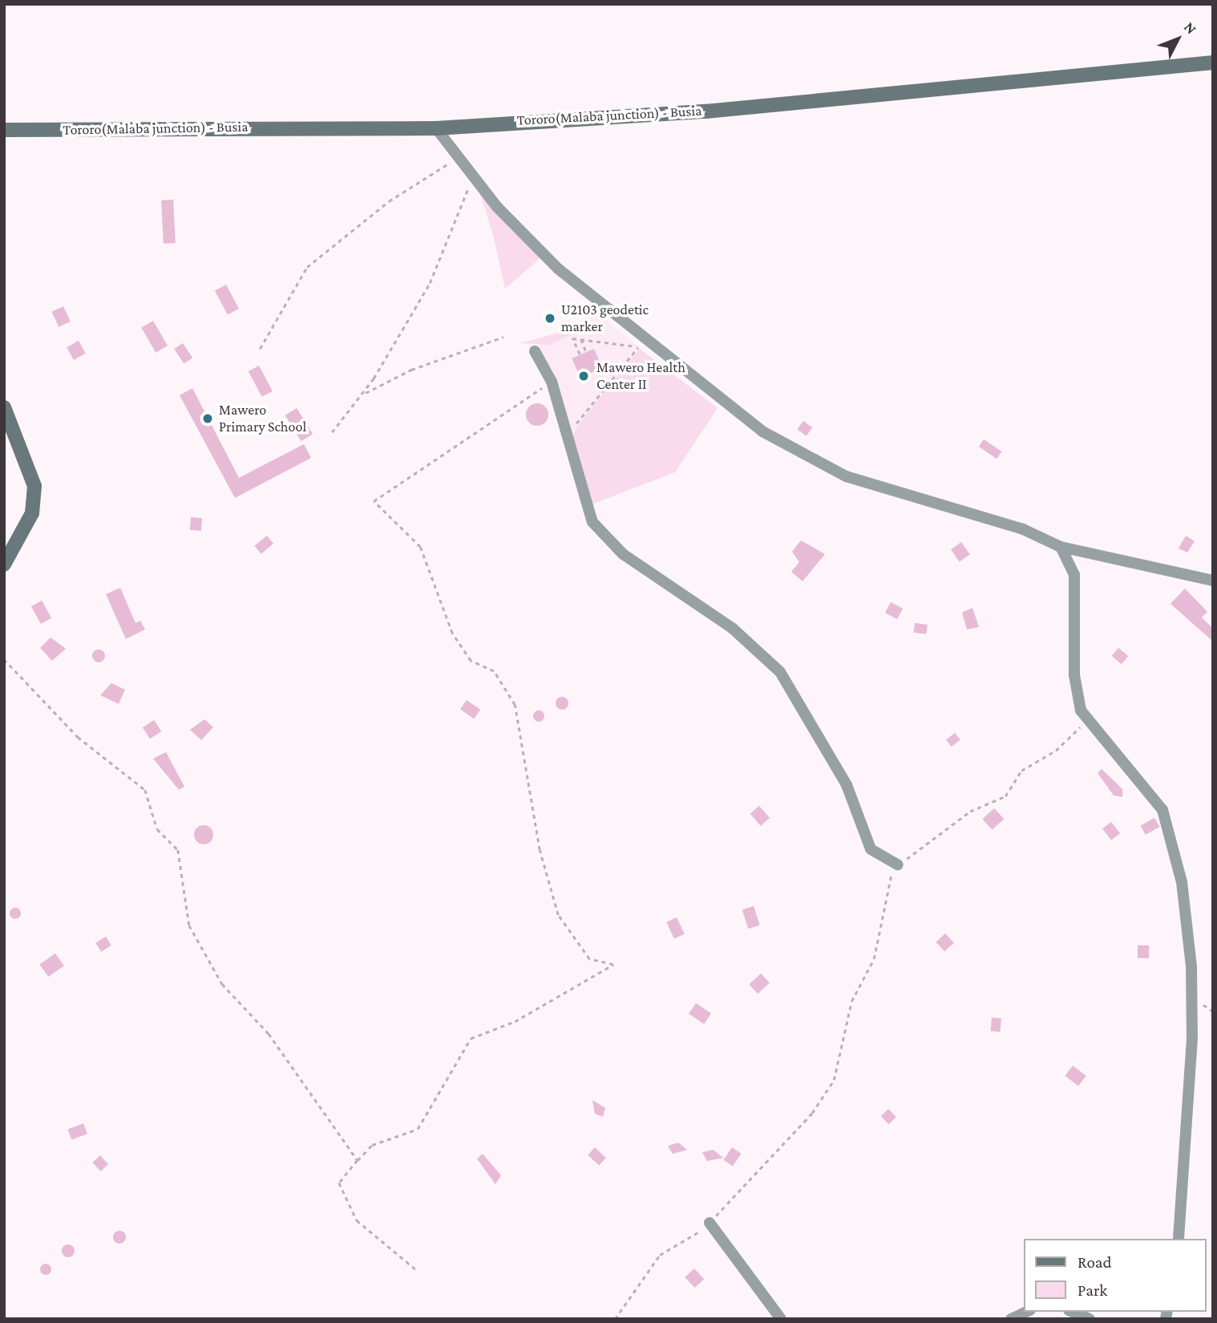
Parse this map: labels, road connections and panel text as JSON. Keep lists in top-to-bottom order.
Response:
{
  "streets": {
    "main road": ["Tororo(Malaba junction) - Busia"]
  },
  "places": ["U2103 geodetic marker", "Mawero Health Center II", "Mawero Primary School"],
  "legend": ["Road", "Park"],
  "north": "top right"
}
